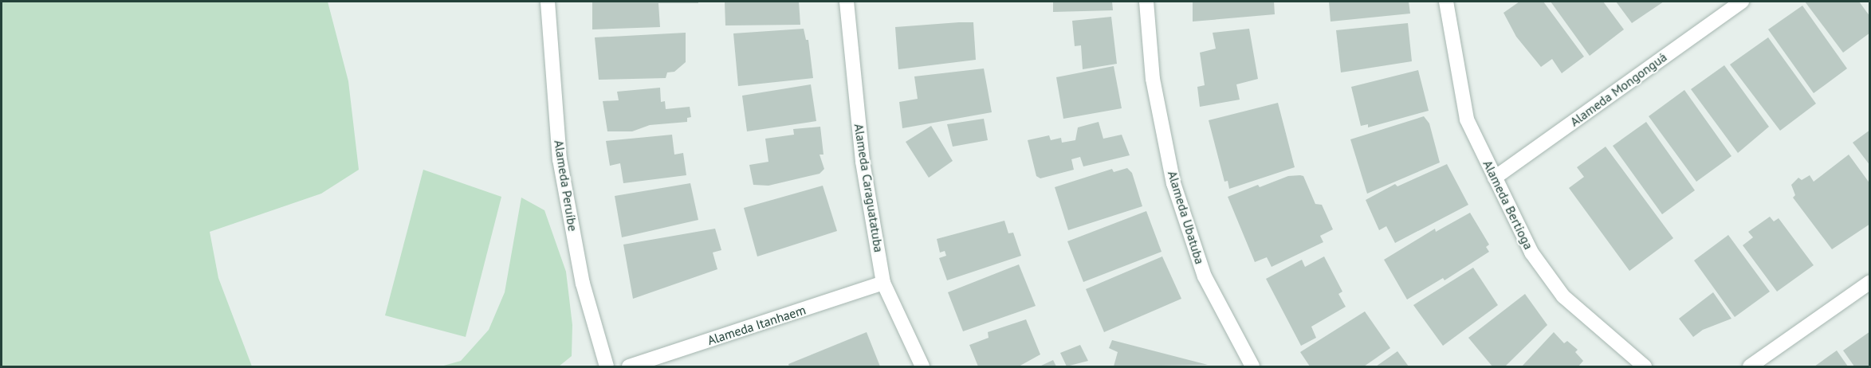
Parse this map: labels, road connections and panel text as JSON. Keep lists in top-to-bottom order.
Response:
{
  "streets": {
    "street": [
      "Alameda Mongonguá",
      "Alameda Peruíbe",
      "Alameda Caraguatatuba",
      "Alameda Bertioga",
      "Alameda Ubatuba",
      "Alameda Itanhaem"
    ]
  },
  "crossings": [
    ["Alameda Mongonguá", "Alameda Bertioga"],
    ["Alameda Caraguatatuba", "Alameda Itanhaem"]
  ]
}
